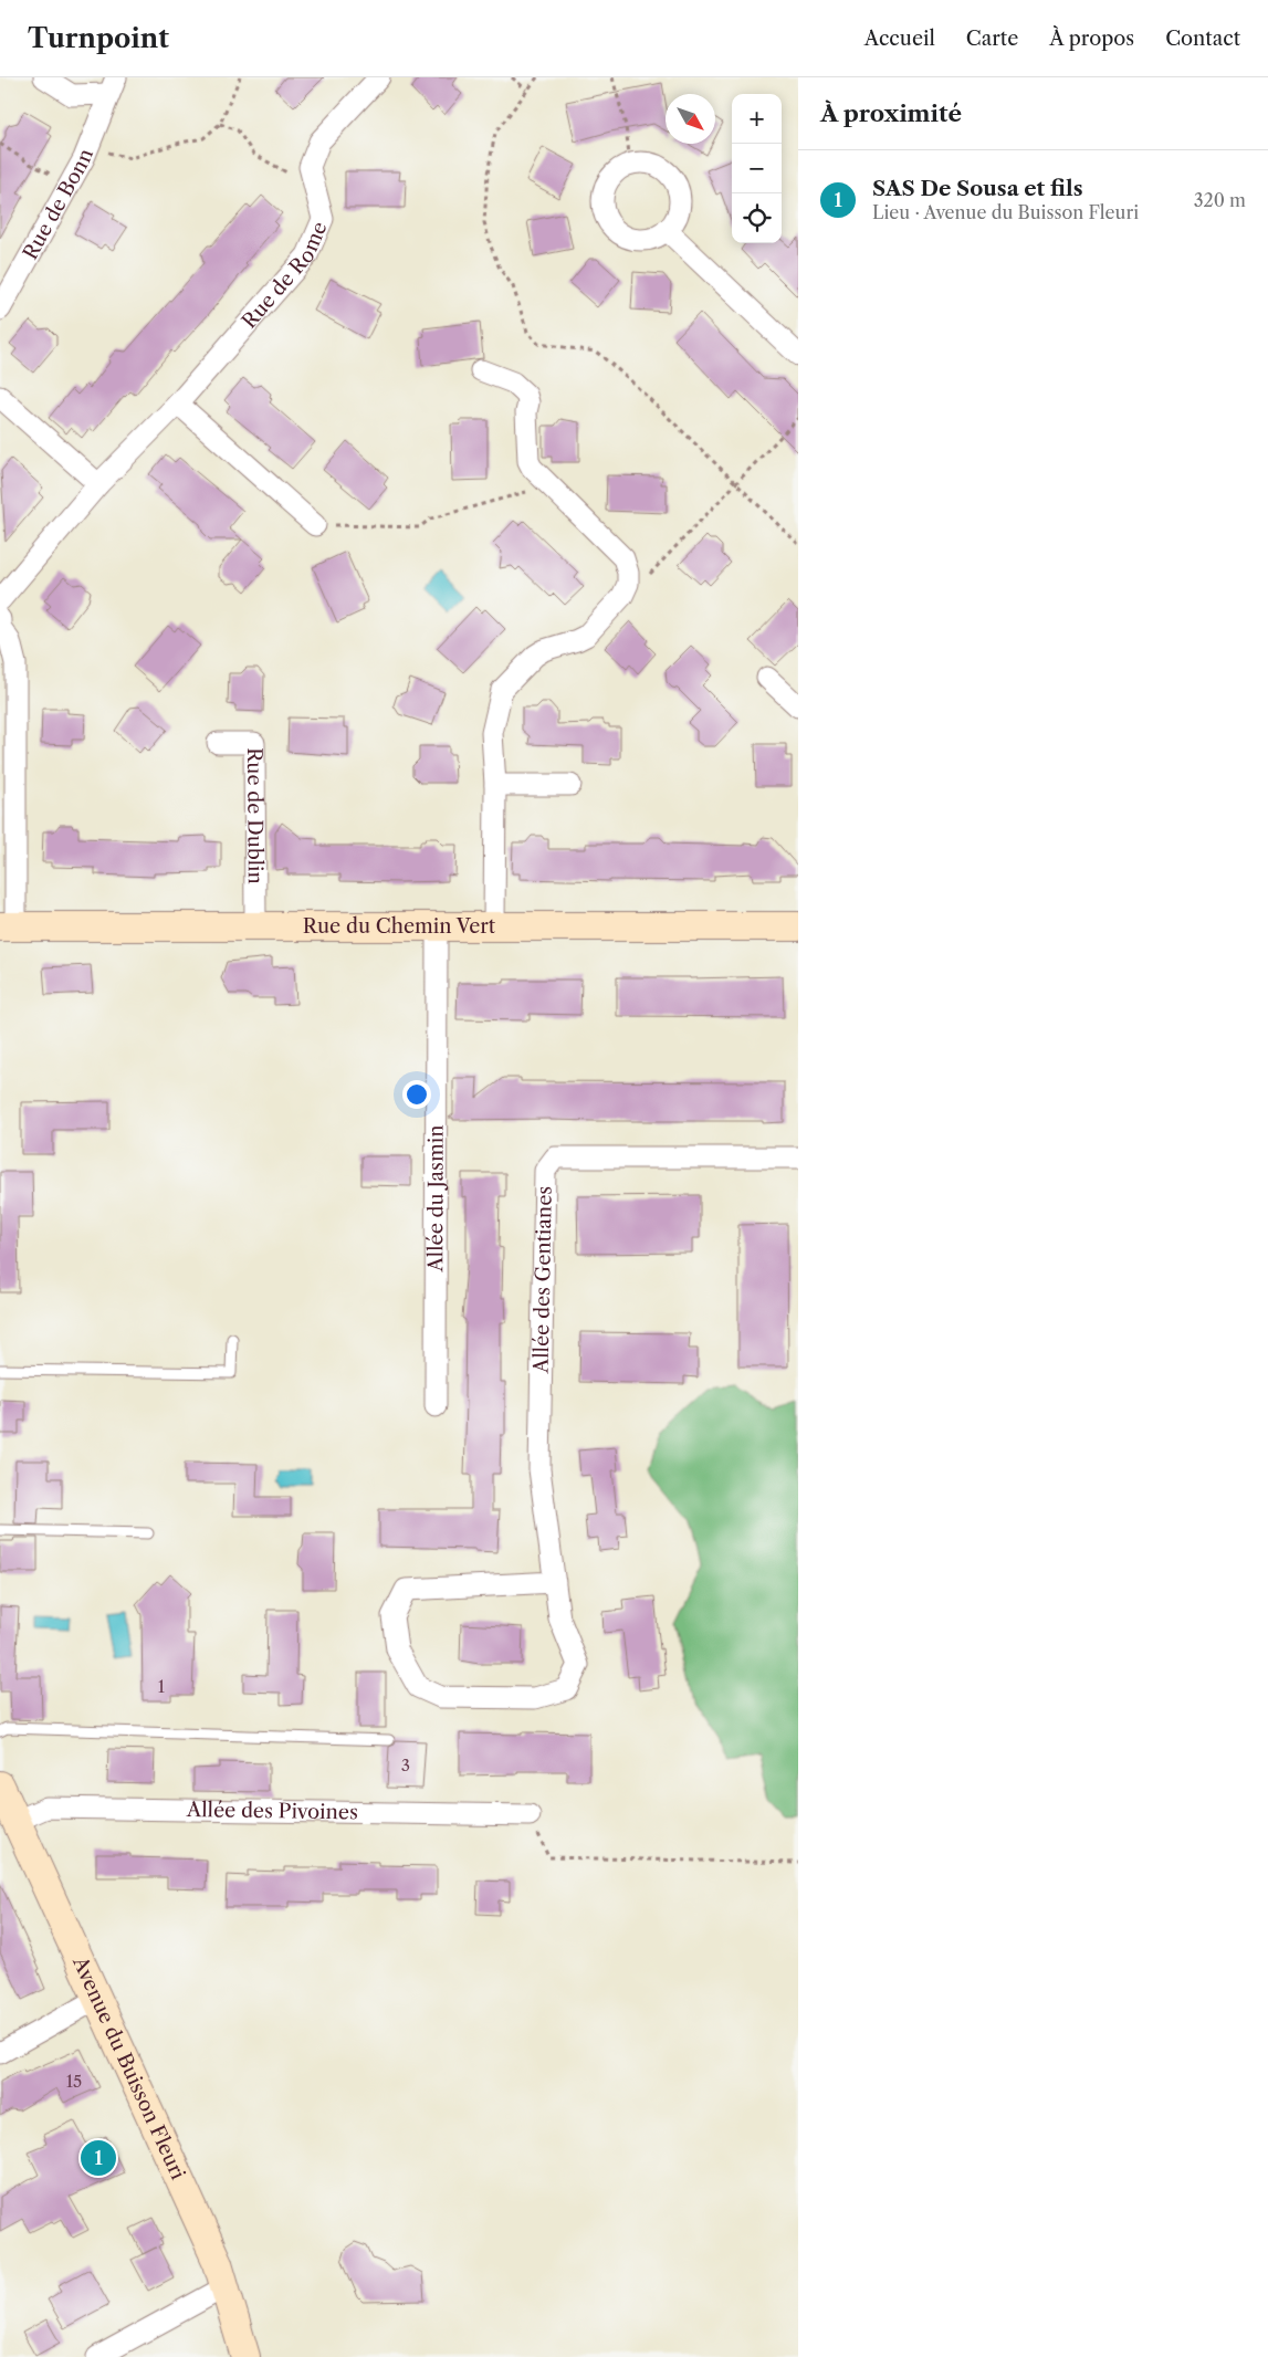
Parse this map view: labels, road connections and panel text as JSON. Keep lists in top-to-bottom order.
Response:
{
  "streets": {
    "street": [
      "Rue de Bonn",
      "Rue de Rome",
      "Rue de Dublin",
      "Rue du Chemin Vert",
      "Allée du Jasmin",
      "Allée des Gentianes",
      "Allée des Pivoines",
      "Avenue du Buisson Fleuri"
    ]
  },
  "crossings": [
    ["Rue de Dublin", "Rue du Chemin Vert"],
    ["Rue du Chemin Vert", "Allée du Jasmin"],
    ["Allée des Pivoines", "Avenue du Buisson Fleuri"]
  ],
  "house_numbers": ["1", "3", "15"],
  "north": "bottom right",
  "page": {
    "header": "Turnpoint",
    "nav": [
      "Accueil",
      "Carte",
      "À propos",
      "Contact"
    ],
    "heading": "À proximité",
    "map_buttons": ["+", "−"],
    "list": [
      {
        "mark": "1",
        "name": "SAS De Sousa et fils",
        "note": "Lieu · Avenue du Buisson Fleuri",
        "value": "320 m"
      }
    ],
    "pins": "1"
  }
}
